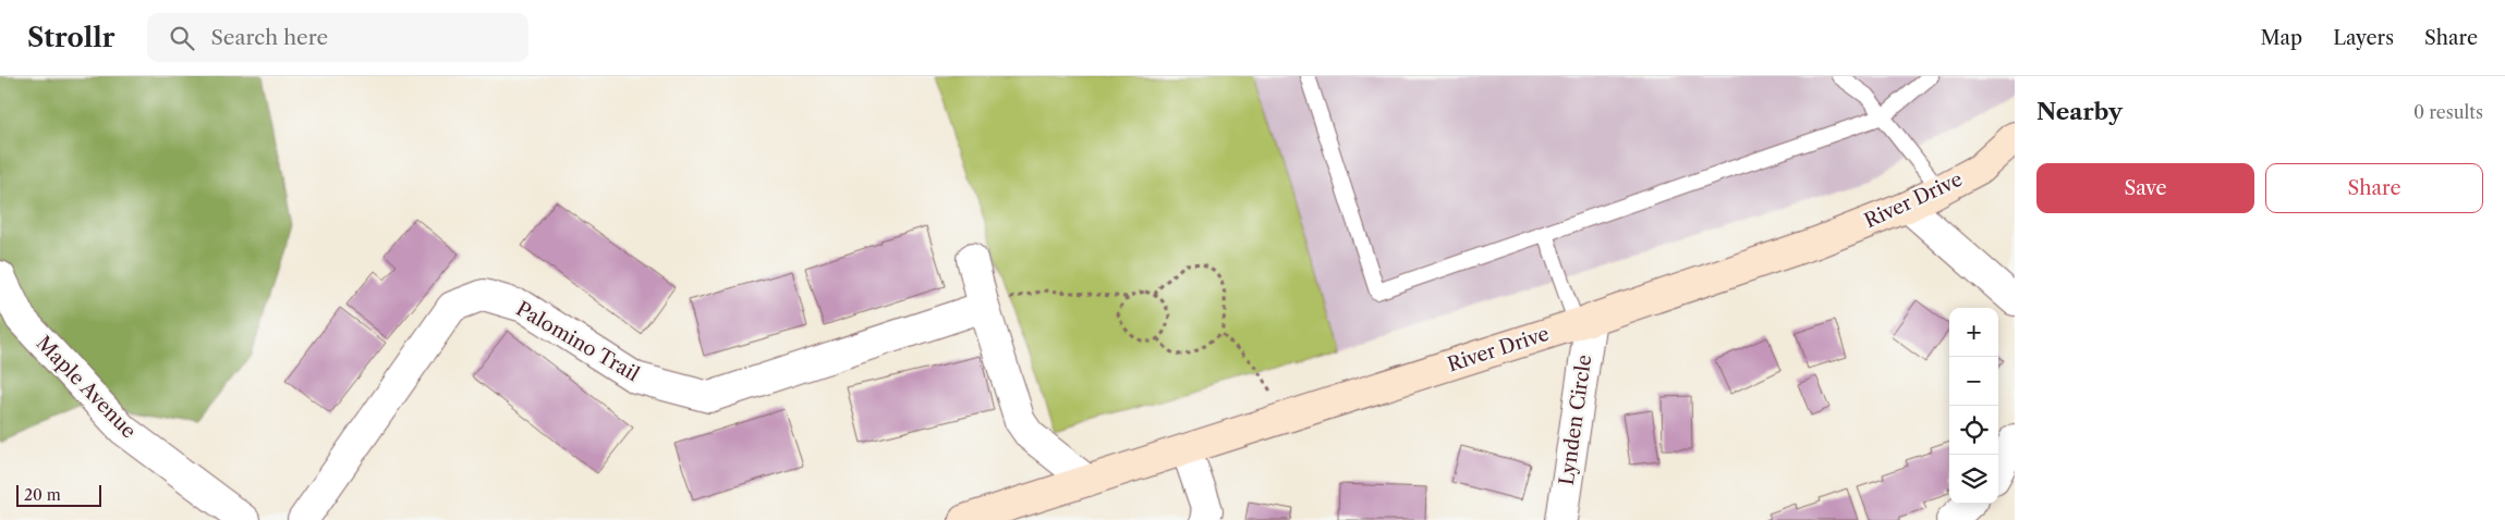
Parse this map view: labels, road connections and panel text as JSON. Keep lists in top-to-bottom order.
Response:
{
  "streets": {
    "main road": ["River Drive"],
    "street": ["Palomino Trail", "Maple Avenue", "Lynden Circle"]
  },
  "crossings": [
    ["River Drive", "Lynden Circle"]
  ],
  "scale_bar": "20 m",
  "page": {
    "header": "Strollr",
    "search": "Search here",
    "nav": ["Map", "Layers", "Share"],
    "heading": ["Nearby", "0 results"],
    "buttons": ["Save", "Share"],
    "map_buttons": ["+", "−"],
    "scale": "20 m"
  }
}
